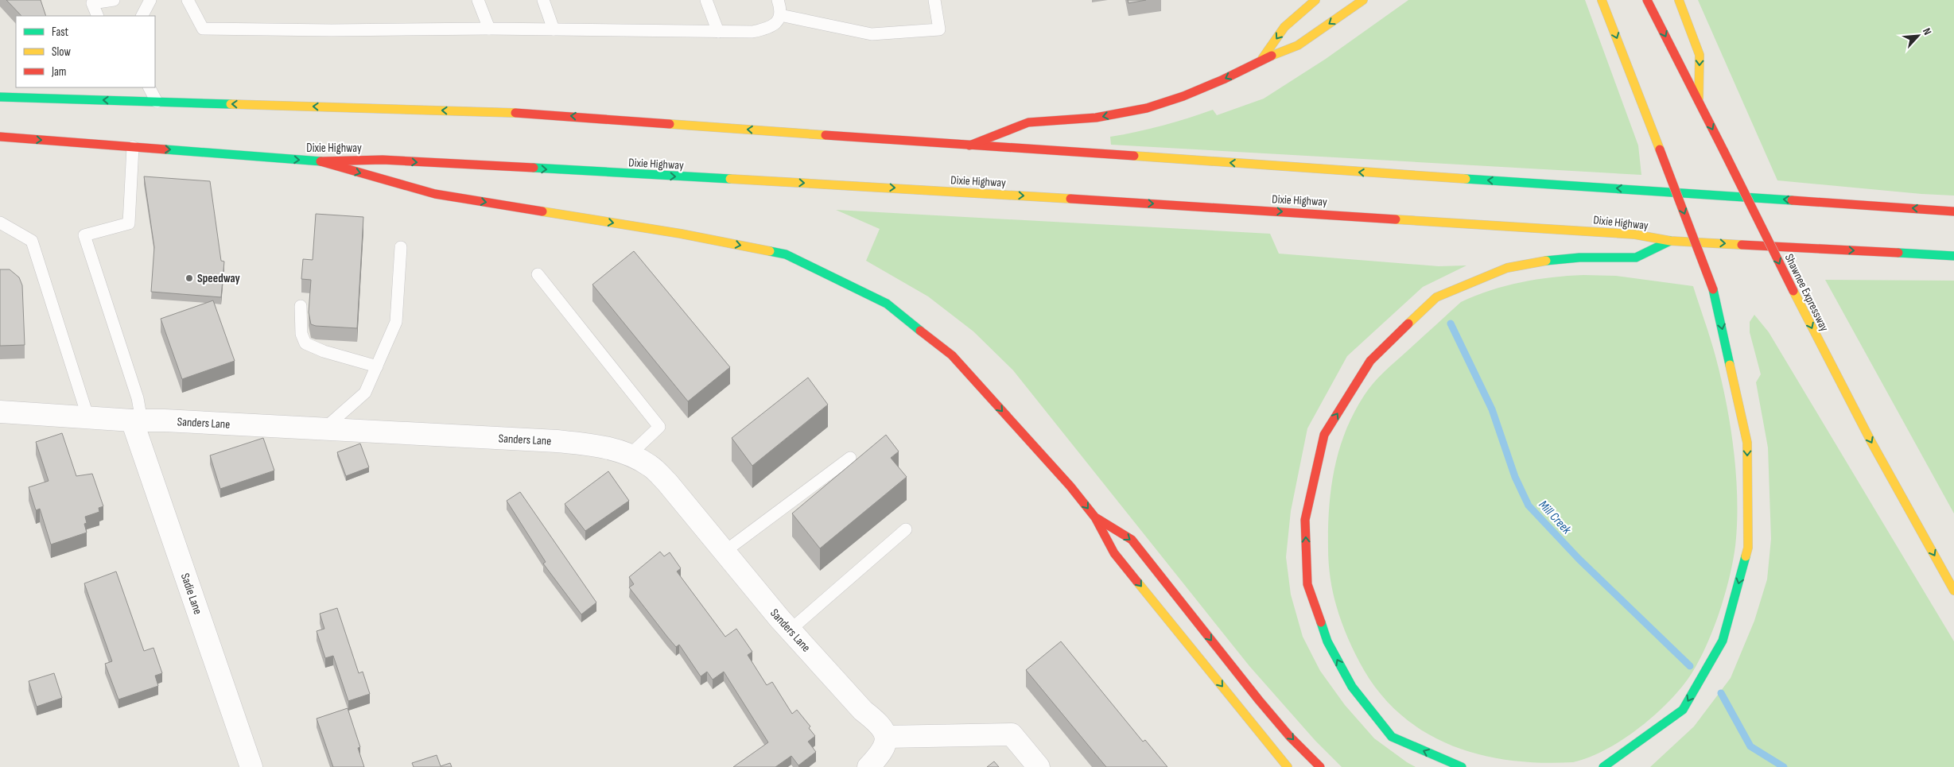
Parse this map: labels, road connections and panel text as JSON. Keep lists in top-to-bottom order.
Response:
{
  "streets": {
    "main road": ["Dixie Highway", "Shawnee Expressway"],
    "street": ["Sanders Lane", "Sadie Lane"]
  },
  "crossings": [
    ["Sanders Lane", "Sadie Lane"]
  ],
  "one_way": ["Shawnee Expressway"],
  "water": ["Mill Creek"],
  "places": ["Speedway"],
  "legend": ["Fast", "Slow", "Jam"],
  "north": "top right"
}
